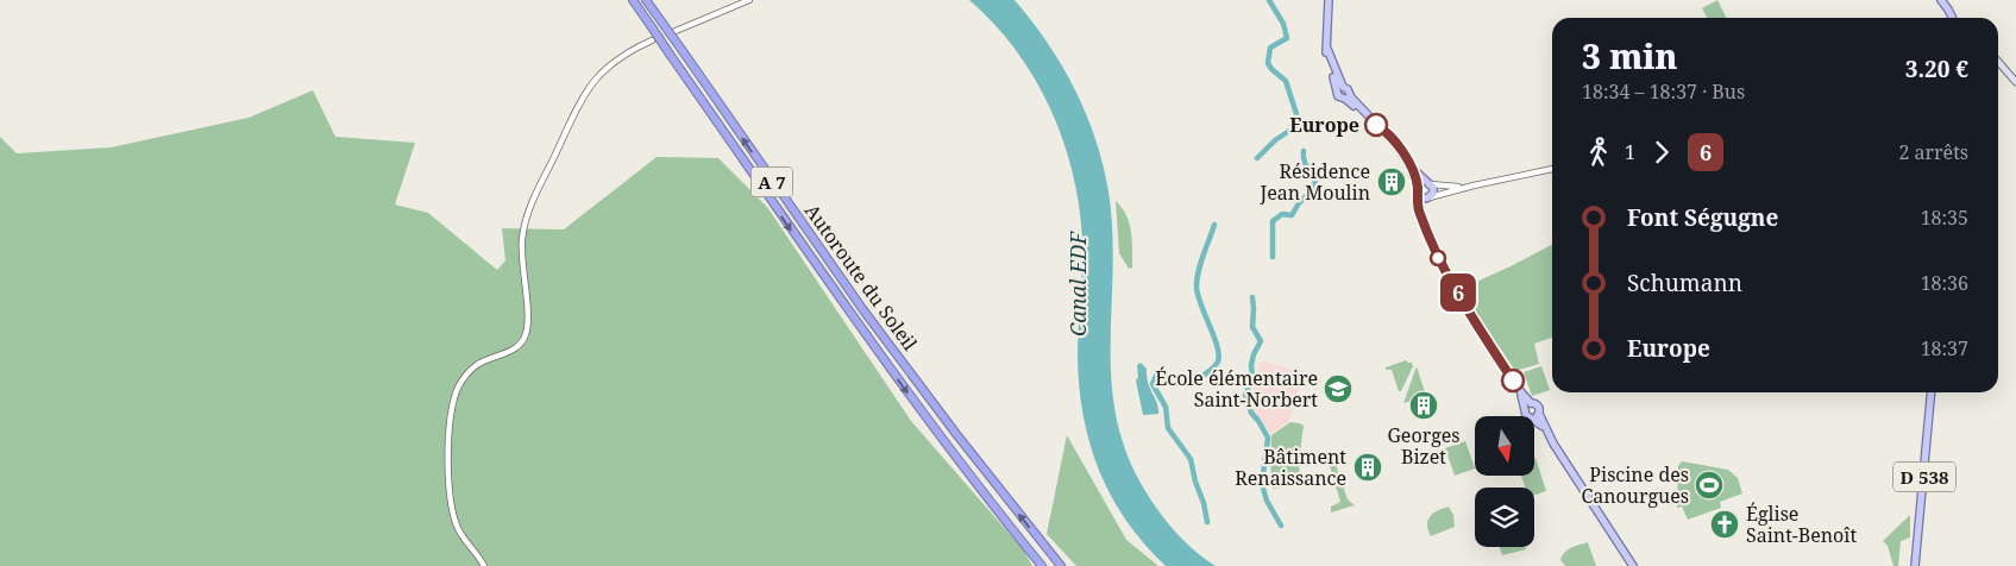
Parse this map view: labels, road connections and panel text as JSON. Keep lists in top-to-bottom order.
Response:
{
  "streets": {
    "highway": ["A 7", "Autoroute du Soleil"],
    "main road": ["D 538"]
  },
  "water": ["Canal EDF"],
  "places": {
    "other": ["Europe"],
    "building": ["Résidence Jean Moulin", "Georges Bizet", "Bâtiment Renaissance"],
    "school or university": ["École élémentaire Saint-Norbert"],
    "sports": ["Piscine des Canourgues"],
    "church": ["Église Saint-Benoît"]
  },
  "lines": ["bus line 6"],
  "north": "bottom",
  "page": {
    "on_map": "6",
    "heading": ["3 min", "18:34 – 18:37 · Bus", "3.20 €"],
    "legs": ["1", "6", "2 arrêts"],
    "list": [
      {
        "name": "Font Ségugne",
        "value": "18:35"
      },
      {
        "name": "Schumann",
        "value": "18:36"
      },
      {
        "name": "Europe",
        "value": "18:37"
      }
    ]
  }
}
